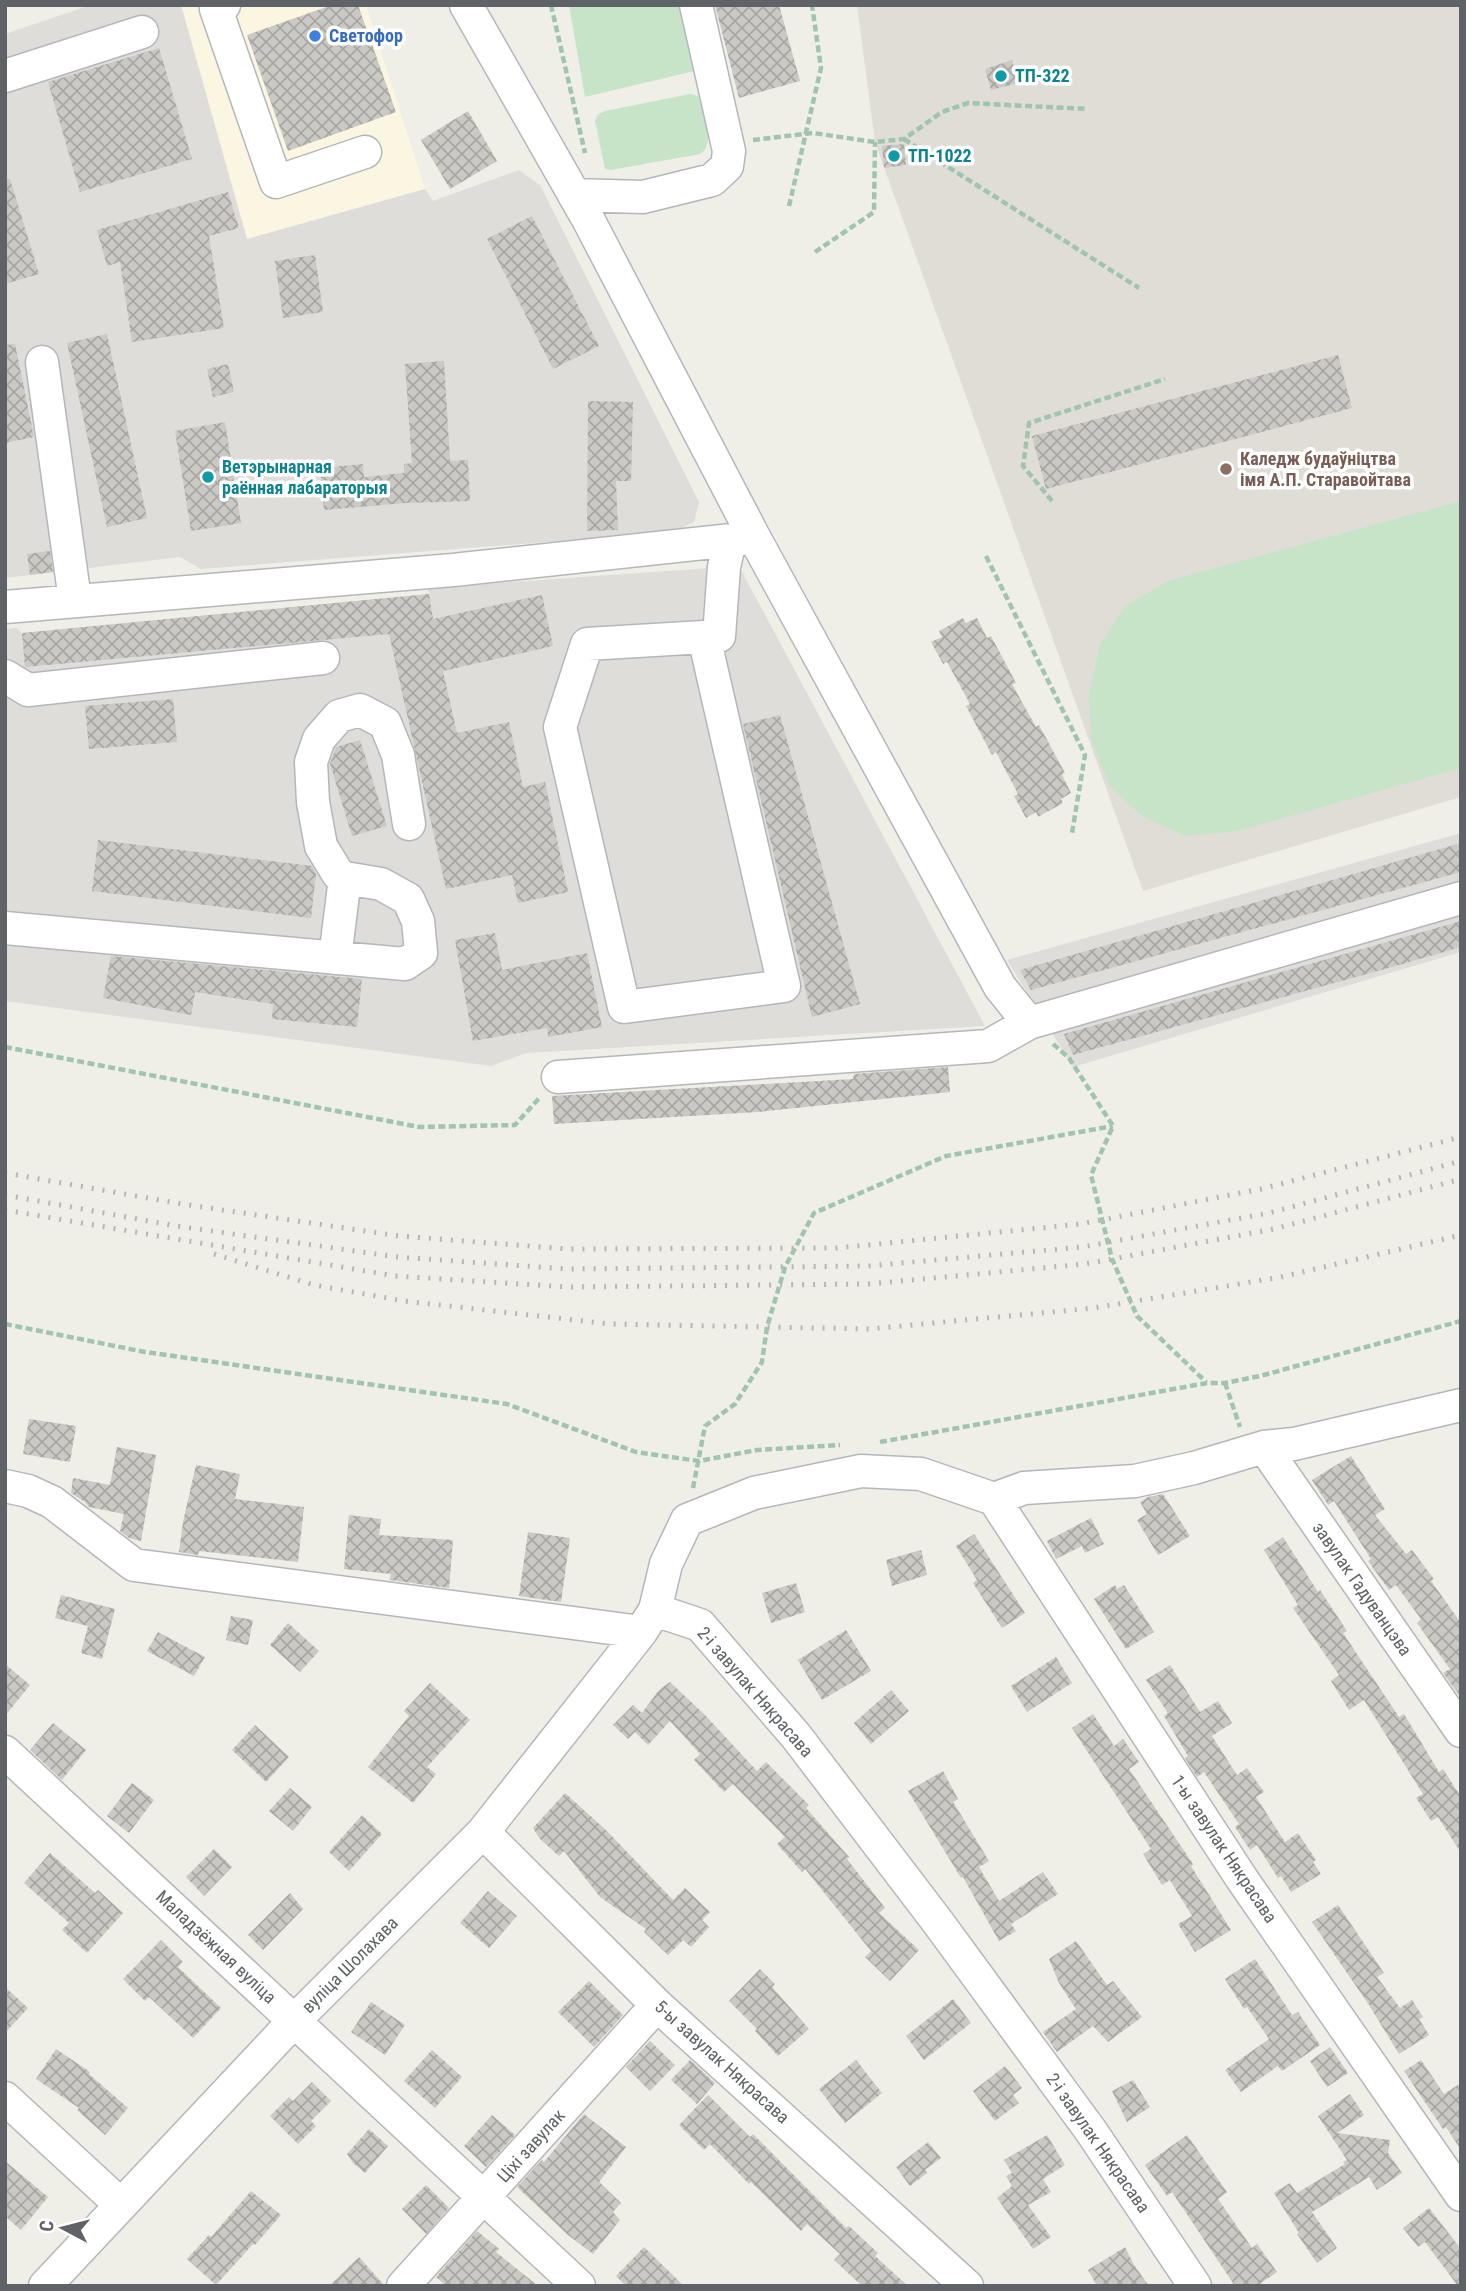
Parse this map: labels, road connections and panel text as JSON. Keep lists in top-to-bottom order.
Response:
{
  "streets": {
    "street": [
      "завулак Гадуванцэва",
      "2-і завулак Някрасава",
      "1-ы завулак Някрасава",
      "Маладзёжная вуліца",
      "вуліца Шолахава",
      "5-ы завулак Някрасава",
      "Ціхі завулак"
    ]
  },
  "crossings": [
    ["2-і завулак Някрасава", "вуліца Шолахава"],
    ["Маладзёжная вуліца", "вуліца Шолахава"],
    ["Маладзёжная вуліца", "Ціхі завулак"],
    ["вуліца Шолахава", "5-ы завулак Някрасава"],
    ["5-ы завулак Някрасава", "Ціхі завулак"]
  ],
  "places": [
    "Светофор",
    "ТП-322",
    "ТП-1022",
    "Каледж будаўніцтва імя А.П. Старавойтава",
    "Ветэрынарная раённая лабараторыя"
  ],
  "north": "left"
}
